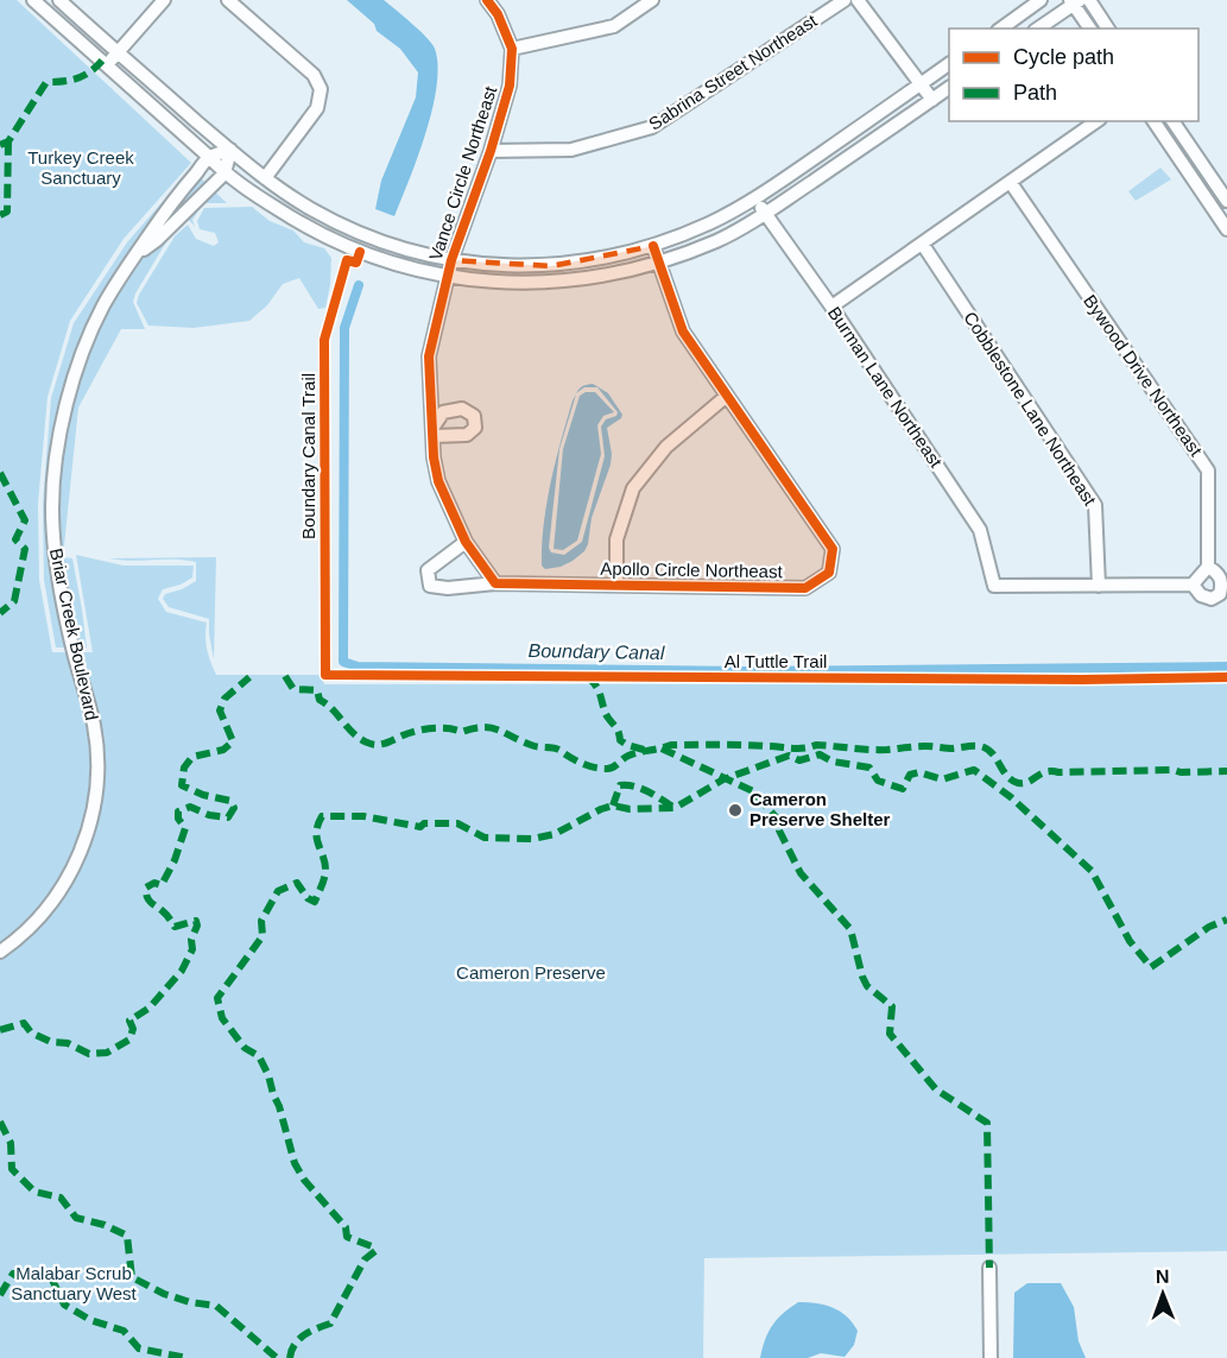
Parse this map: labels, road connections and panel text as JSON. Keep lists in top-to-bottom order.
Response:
{
  "streets": {
    "street": [
      "Sabrina Street Northeast",
      "Vance Circle Northeast",
      "Bywood Drive Northeast",
      "Burman Lane Northeast",
      "Cobblestone Lane Northeast",
      "Apollo Circle Northeast",
      "Briar Creek Boulevard"
    ],
    "cycle path": ["Boundary Canal Trail"]
  },
  "crossings": [
    ["Sabrina Street Northeast", "Vance Circle Northeast"],
    ["Burman Lane Northeast", "Cobblestone Lane Northeast"]
  ],
  "water": ["Boundary Canal"],
  "parks": ["Turkey Creek Sanctuary", "Cameron Preserve", "Malabar Scrub Sanctuary West"],
  "places": ["Cameron Preserve Shelter"],
  "legend": ["Cycle path", "Path"],
  "north": "top"
}
